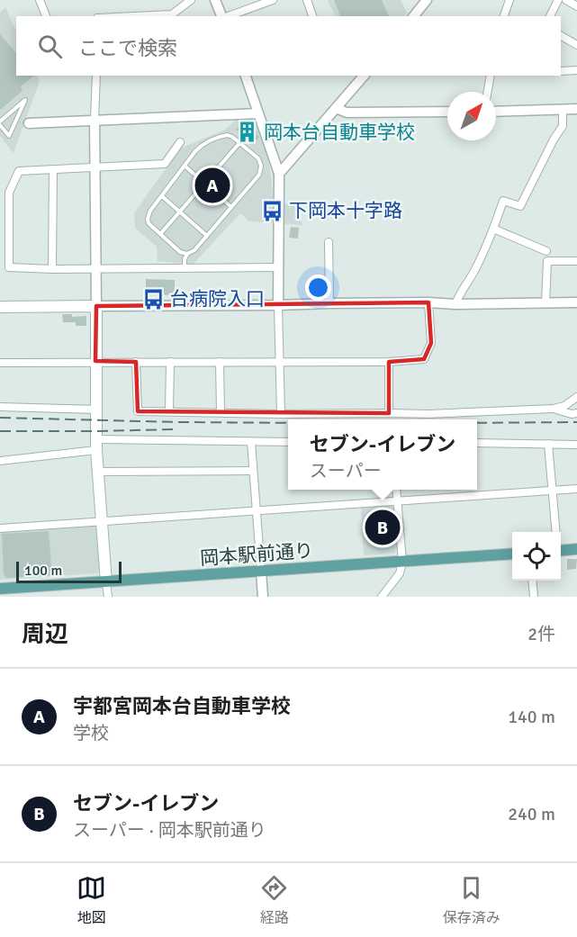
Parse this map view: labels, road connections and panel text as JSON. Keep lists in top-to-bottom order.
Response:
{
  "streets": {
    "main road": ["岡本駅前通り"]
  },
  "places": {
    "building": ["岡本台自動車学校"],
    "bus stop": ["下岡本十字路", "台病院入口"]
  },
  "scale_bar": "100 m",
  "north": "top right",
  "page": {
    "search": "ここで検索",
    "pins": ["A", "B"],
    "popup": ["セブン-イレブン", "スーパー"],
    "scale": "100 m",
    "heading": ["周辺", "2件"],
    "list": [
      {
        "mark": "A",
        "name": "宇都宮岡本台自動車学校",
        "note": "学校",
        "value": "140 m"
      },
      {
        "mark": "B",
        "name": "セブン-イレブン",
        "note": "スーパー · 岡本駅前通り",
        "value": "240 m"
      }
    ],
    "nav": ["地図", "経路", "保存済み"]
  }
}
